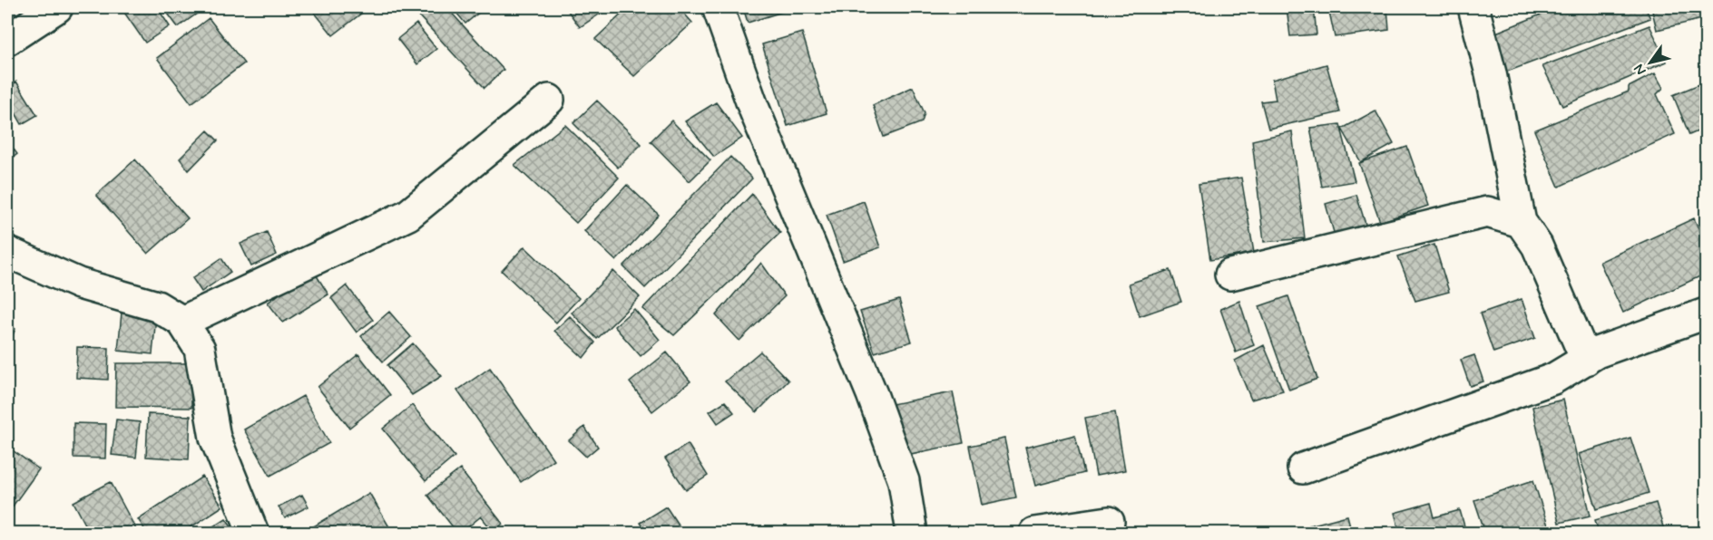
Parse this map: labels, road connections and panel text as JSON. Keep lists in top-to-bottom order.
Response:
{
  "north": "bottom left"
}
